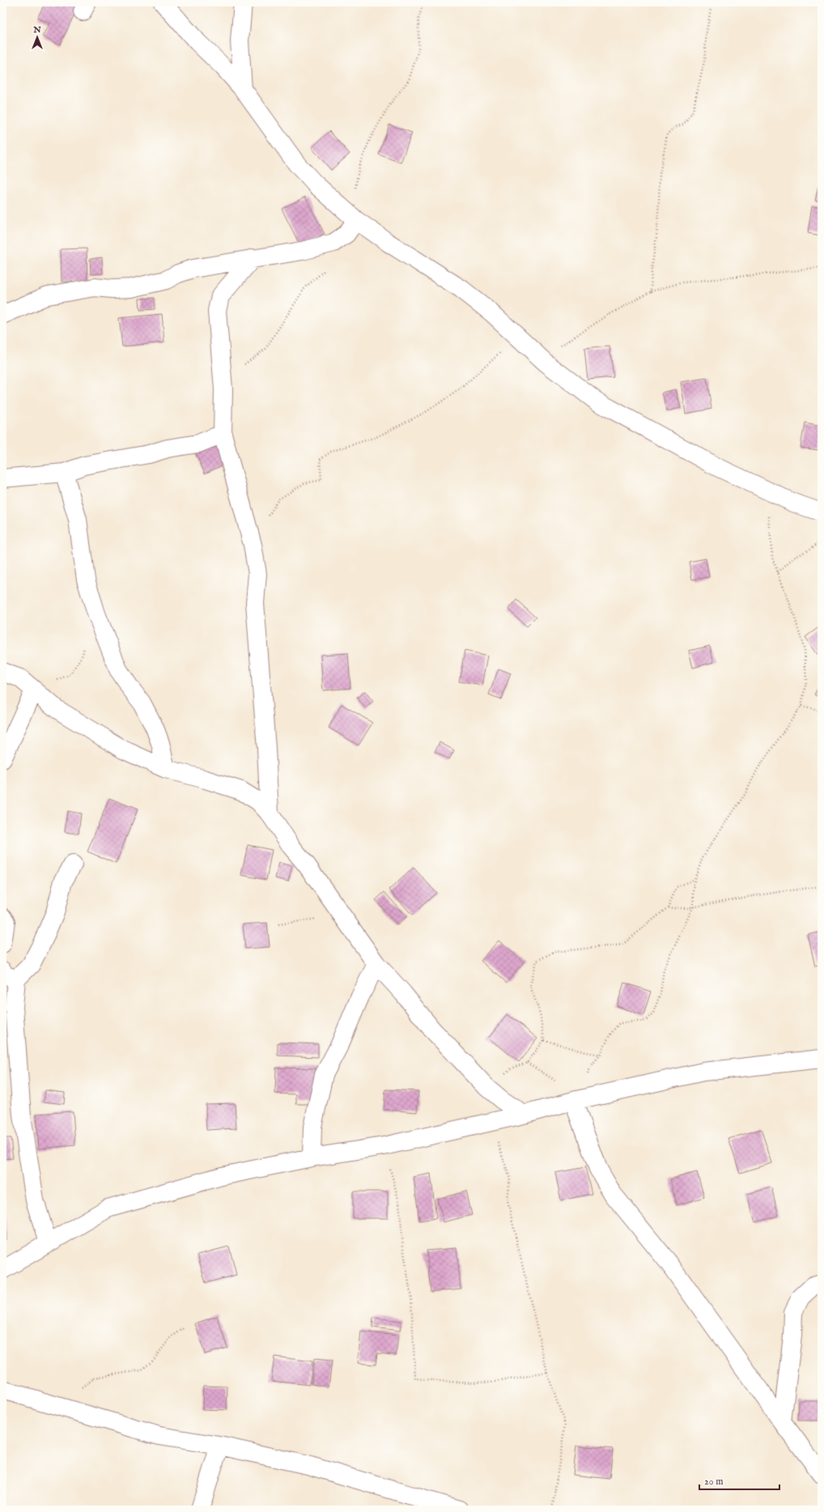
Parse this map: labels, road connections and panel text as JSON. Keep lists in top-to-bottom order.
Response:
{
  "scale_bar": "20 m",
  "north": "top"
}
